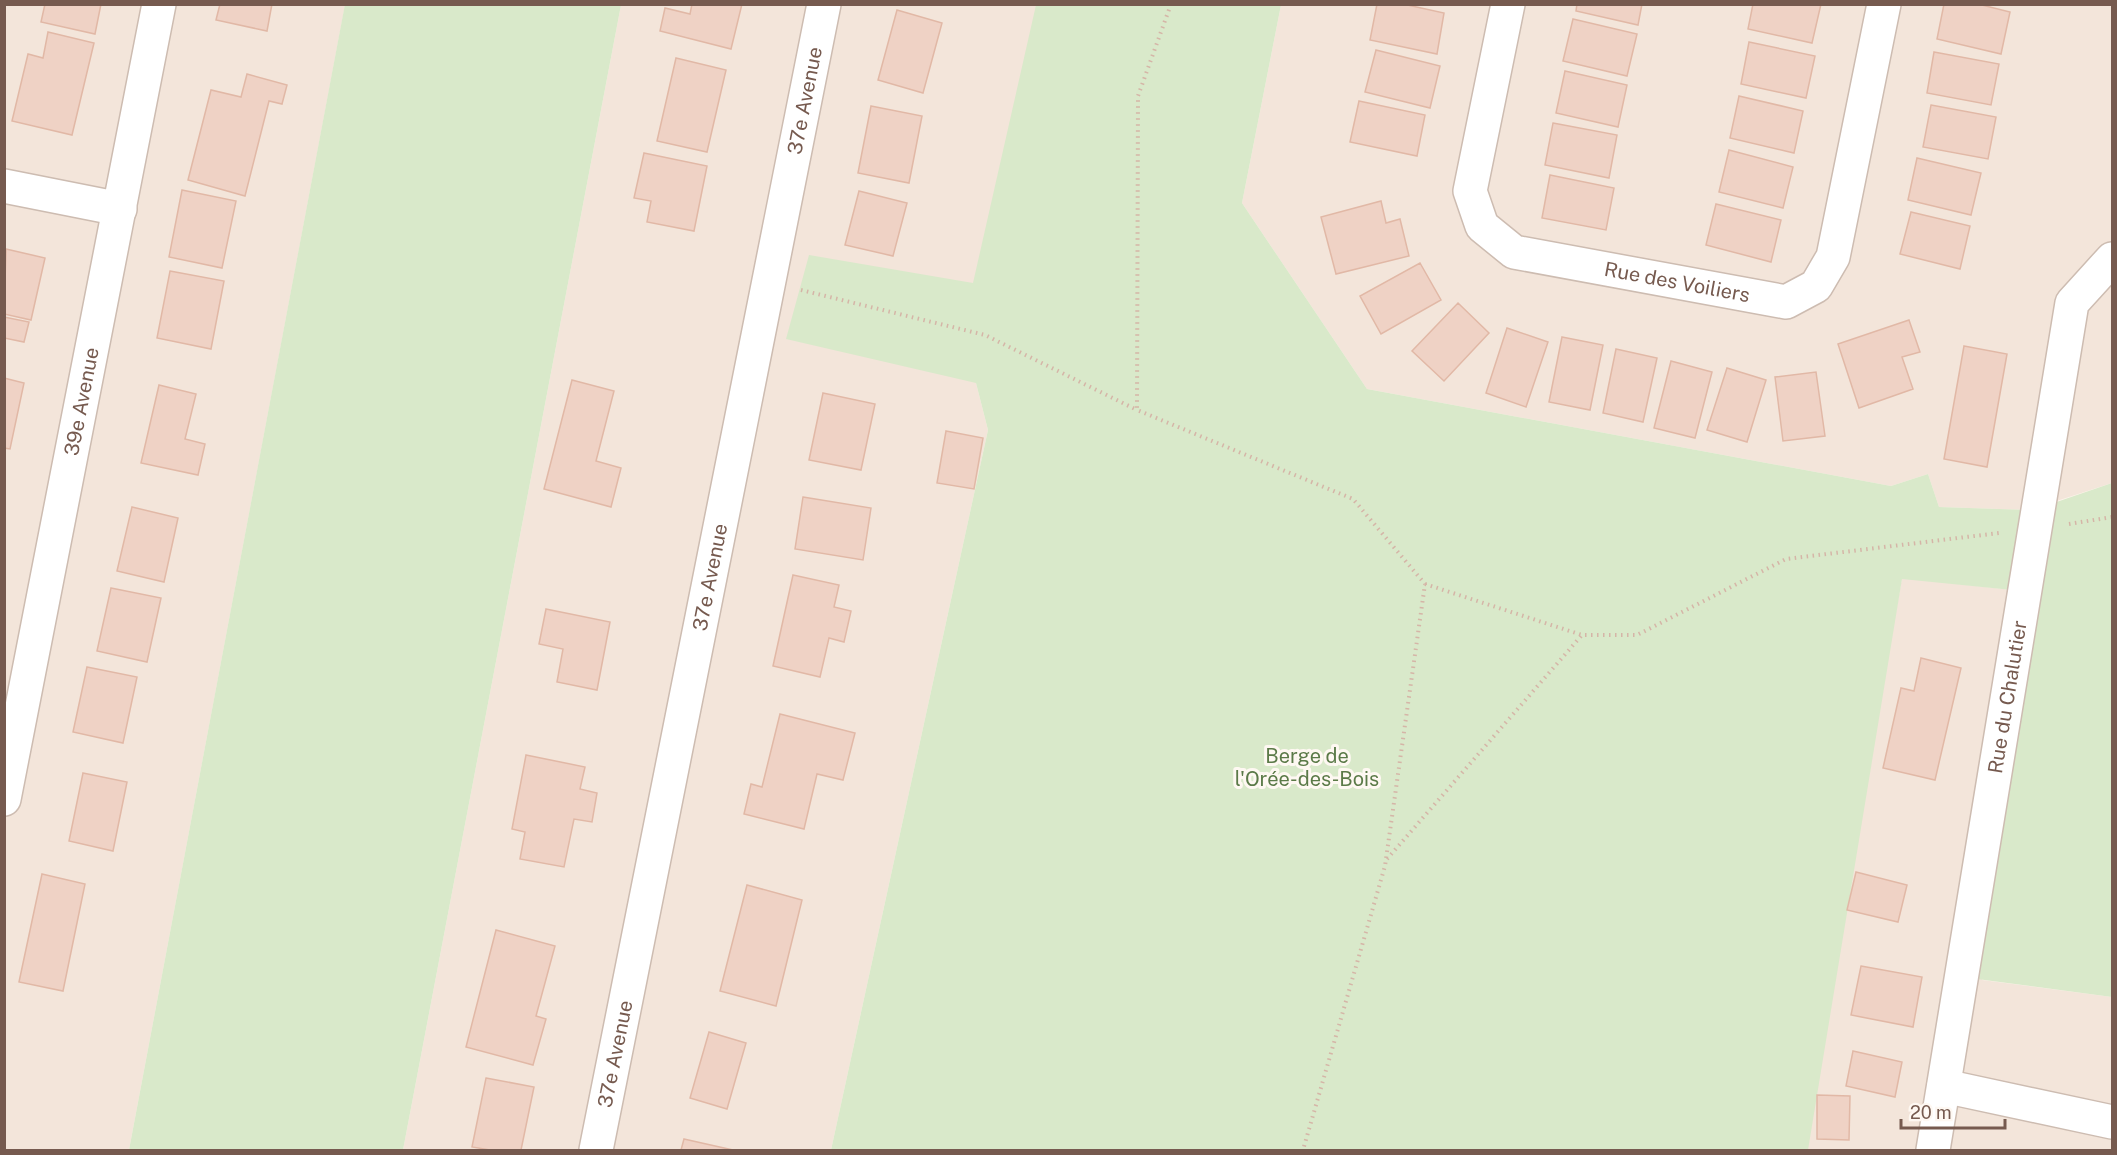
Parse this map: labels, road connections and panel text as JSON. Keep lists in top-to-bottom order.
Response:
{
  "streets": {
    "street": [
      "37e Avenue",
      "Rue des Voiliers",
      "39e Avenue",
      "Rue du Chalutier"
    ]
  },
  "parks": ["Berge de l'Orée-des-Bois"],
  "scale_bar": "20 m"
}
